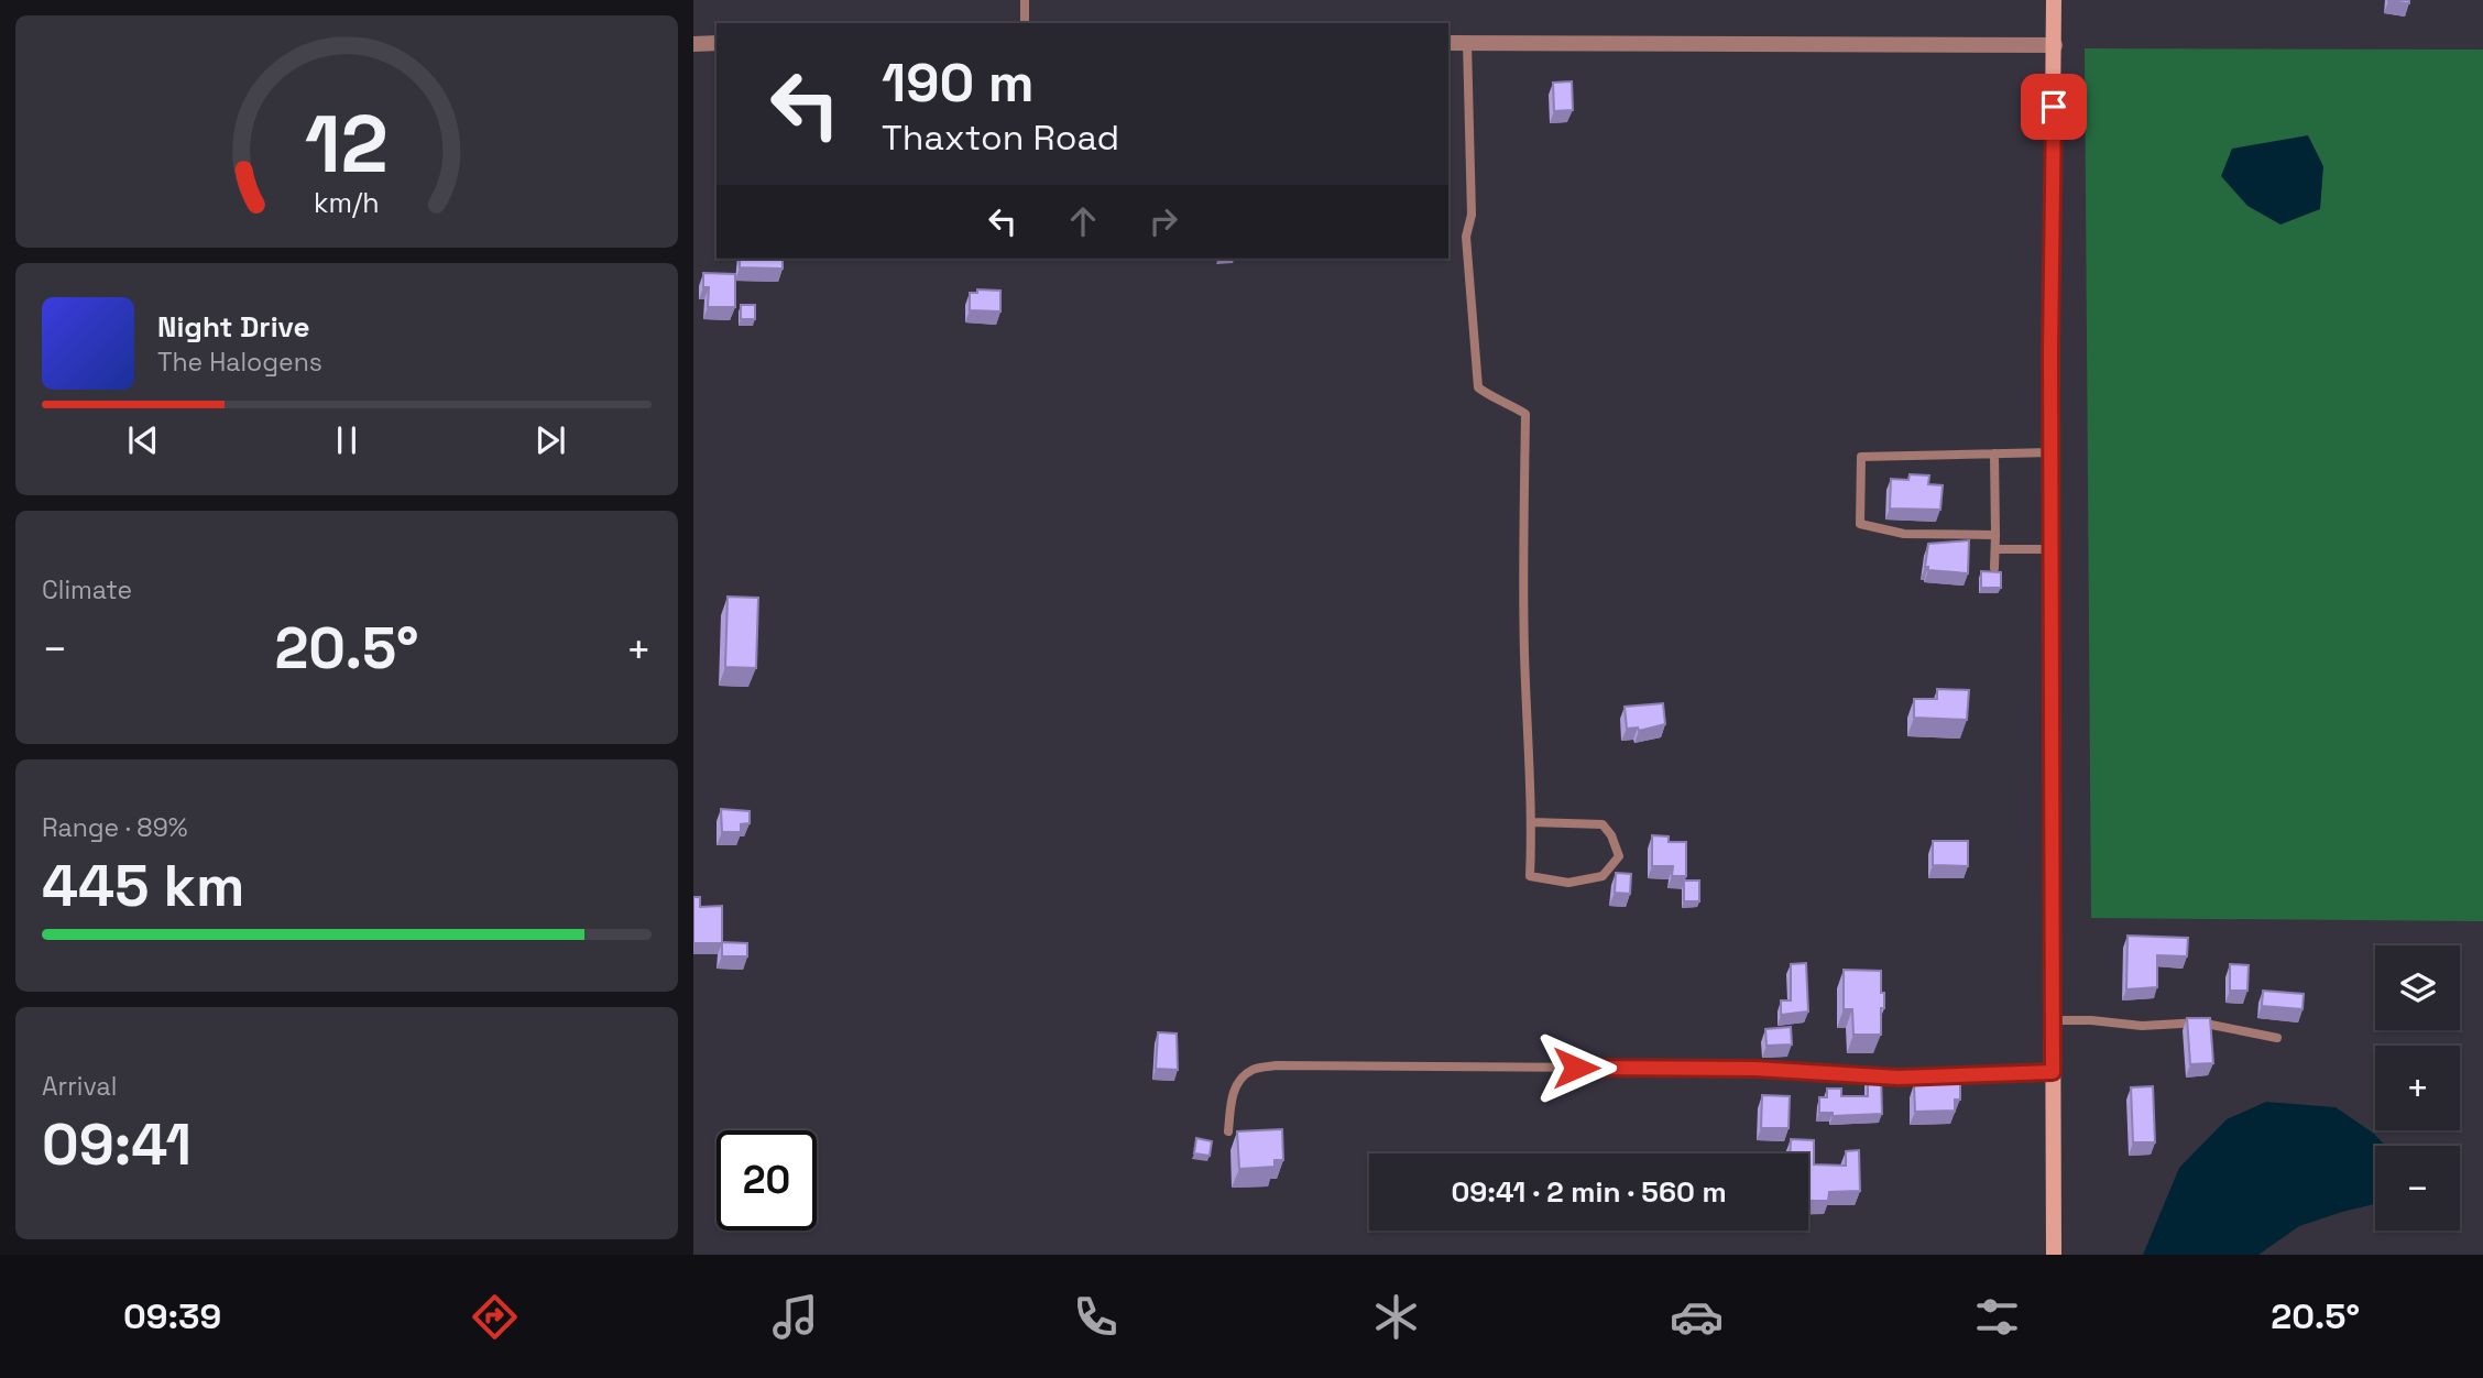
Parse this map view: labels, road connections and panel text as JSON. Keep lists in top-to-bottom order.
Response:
{
  "page": {
    "turn": ["190 m", "Thaxton Road"],
    "song": ["Night Drive", "The Halogens"],
    "tile": [
      "Climate",
      ["Range · 89%", "445 km"],
      ["Arrival", "09:41"]
    ],
    "heat": ["−", "20.5°", "+"],
    "map_buttons": ["+", "−"],
    "limit": "20",
    "trip": "09:41 · 2 min · 560 m",
    "tabs": ["09:39", "20.5°"],
    "gauge": ["12", "km/h"]
  }
}
